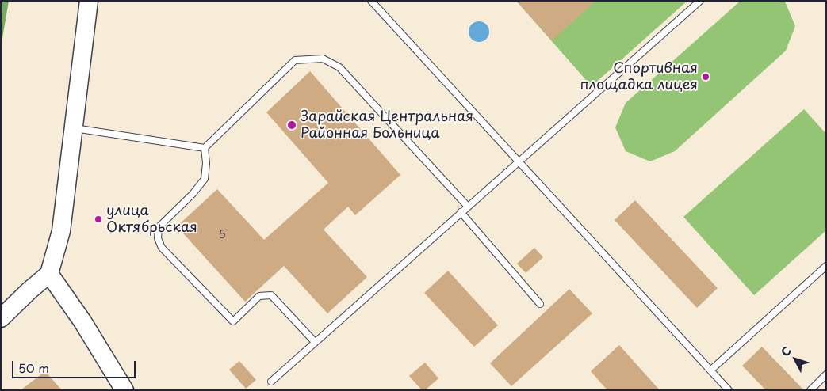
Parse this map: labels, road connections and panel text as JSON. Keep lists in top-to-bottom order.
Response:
{
  "places": ["Спортивная площадка лицея", "Зарайская Центральная Районная Больница", "улица Октябрьская"],
  "house_numbers": ["5"],
  "scale_bar": "50 m",
  "north": "top left"
}
